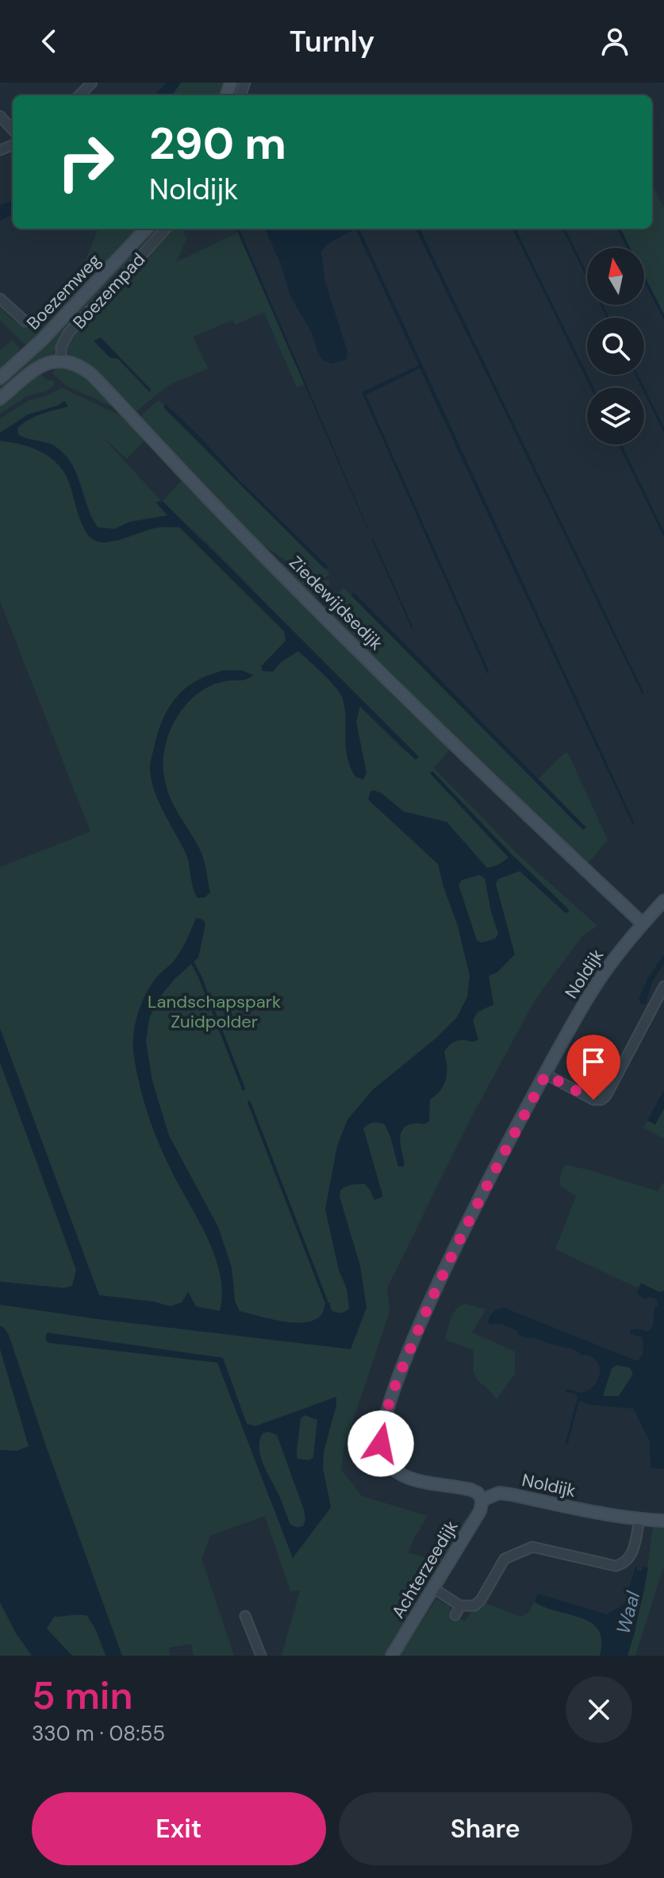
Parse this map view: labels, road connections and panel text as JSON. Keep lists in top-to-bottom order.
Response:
{
  "streets": {
    "street": [
      "Boezempad",
      "Boezemweg",
      "Ziedewijdsedijk",
      "Noldijk",
      "Achterzeedijk"
    ]
  },
  "crossings": [
    ["Boezempad", "Ziedewijdsedijk"],
    ["Ziedewijdsedijk", "Noldijk"],
    ["Noldijk", "Achterzeedijk"]
  ],
  "water": ["Waal"],
  "parks": ["Landschapspark Zuidpolder"],
  "north": "top",
  "page": {
    "header": "Turnly",
    "turn": ["290 m", "Noldijk"],
    "heading": ["5 min", "330 m · 08:55"],
    "buttons": ["Exit", "Share"]
  }
}
